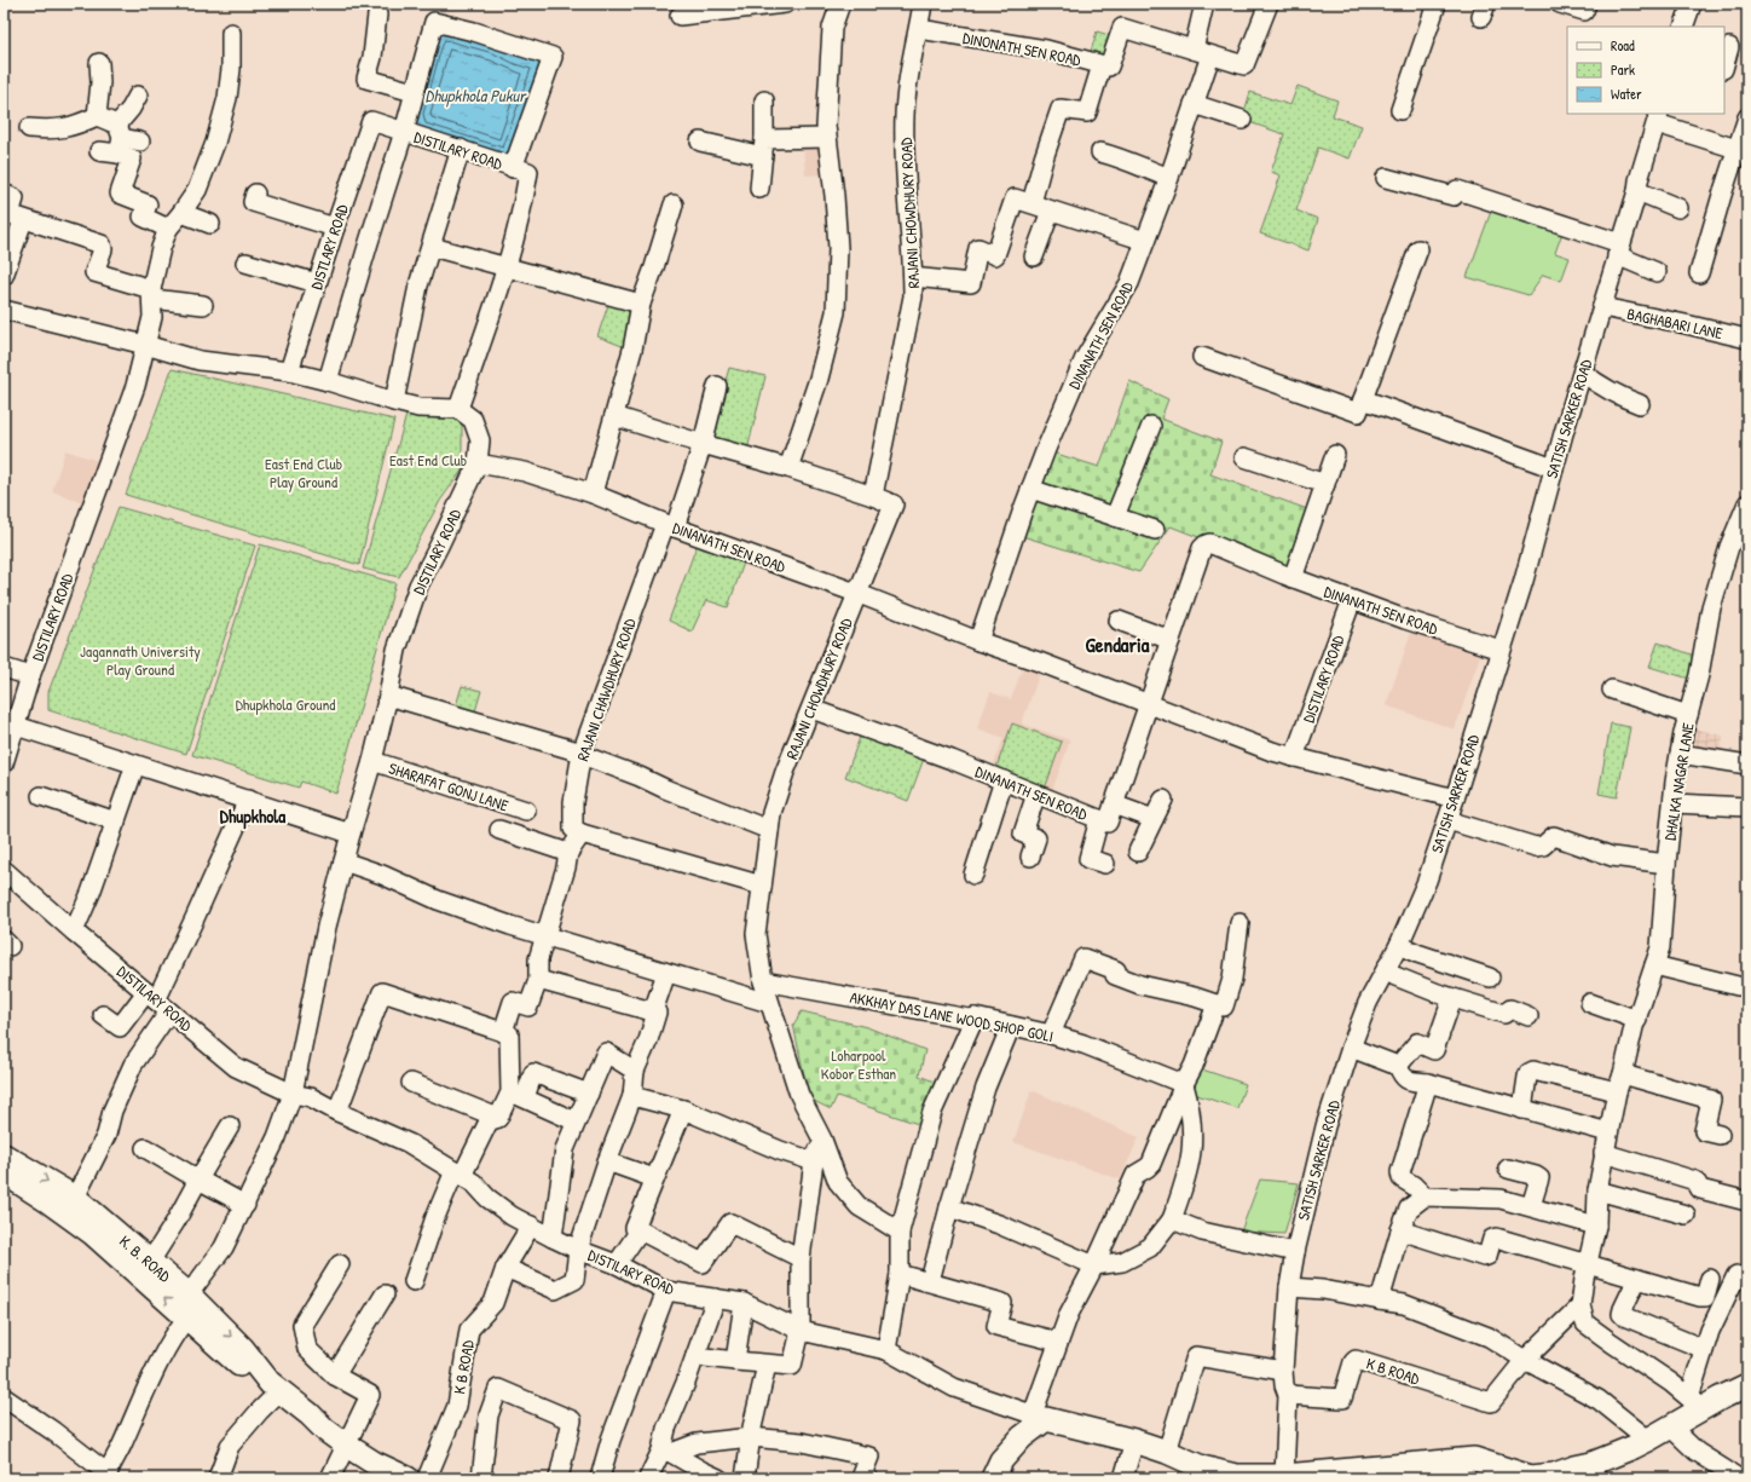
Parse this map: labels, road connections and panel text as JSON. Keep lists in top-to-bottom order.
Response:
{
  "streets": {
    "main road": ["K. B. ROAD"],
    "street": [
      "DINONATH SEN ROAD",
      "DISTILARY ROAD",
      "RAJANI CHOWDHURY ROAD",
      "DISTLARY ROAD",
      "BAGHABARI LANE",
      "DINANATH SEN ROAD",
      "SATISH SARKER ROAD",
      "RAJANI CHAWDHURY ROAD",
      "DHALKA NAGAR LANE",
      "SHARAFAT GONJ LANE",
      "AKKHAY DAS LANE WOOD SHOP GOLI",
      "K B ROAD"
    ]
  },
  "crossings": [
    ["DINONATH SEN ROAD", "RAJANI CHOWDHURY ROAD"],
    ["DINONATH SEN ROAD", "DINANATH SEN ROAD"],
    ["DISTILARY ROAD", "DISTLARY ROAD"],
    ["DISTILARY ROAD", "DINANATH SEN ROAD"],
    ["DISTILARY ROAD", "SHARAFAT GONJ LANE"],
    ["DISTILARY ROAD", "K. B. ROAD"],
    ["DISTILARY ROAD", "K B ROAD"],
    ["RAJANI CHOWDHURY ROAD", "DINANATH SEN ROAD"],
    ["RAJANI CHOWDHURY ROAD", "AKKHAY DAS LANE WOOD SHOP GOLI"],
    ["BAGHABARI LANE", "SATISH SARKER ROAD"],
    ["DINANATH SEN ROAD", "SATISH SARKER ROAD"],
    ["DINANATH SEN ROAD", "RAJANI CHAWDHURY ROAD"],
    ["SATISH SARKER ROAD", "K B ROAD"]
  ],
  "districts": ["Gendaria", "Dhupkhola"],
  "water": ["Dhupkhola Pukur"],
  "parks": [
    "East End Club",
    "East End Club Play Ground",
    "Jagannath University Play Ground",
    "Dhupkhola Ground",
    "Loharpool Kobor Esthan"
  ],
  "legend": ["Road", "Park", "Water"]
}
